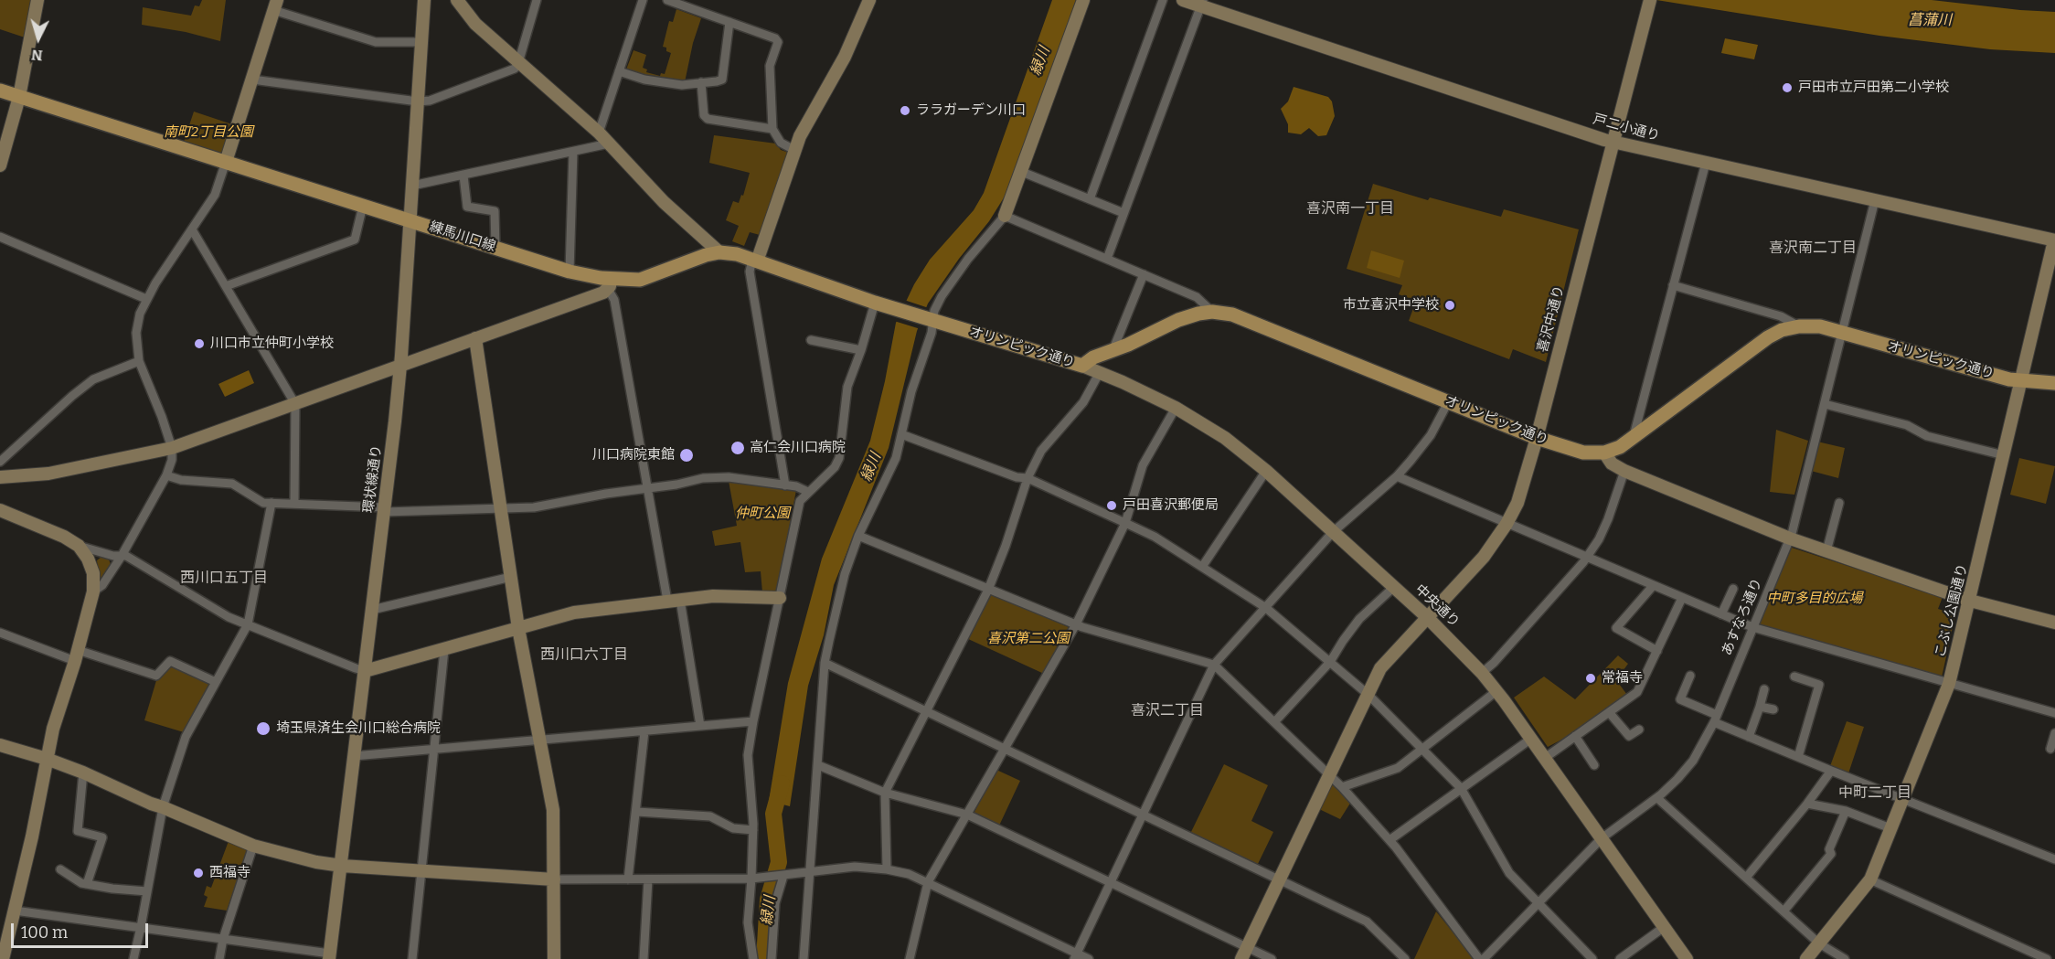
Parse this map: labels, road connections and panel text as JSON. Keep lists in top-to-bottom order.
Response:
{
  "streets": {
    "main road": ["練馬川口線", "オリンピック通り"],
    "street": [
      "戸二小通り",
      "喜沢中通り",
      "環状線通り",
      "中央通り",
      "こぶし公園通り",
      "あすなろ通り"
    ]
  },
  "crossings": [
    ["戸二小通り", "喜沢中通り"],
    ["戸二小通り", "こぶし公園通り"],
    ["戸二小通り", "あすなろ通り"],
    ["練馬川口線", "オリンピック通り"],
    ["練馬川口線", "環状線通り"],
    ["喜沢中通り", "オリンピック通り"],
    ["喜沢中通り", "中央通り"],
    ["オリンピック通り", "中央通り"],
    ["オリンピック通り", "こぶし公園通り"],
    ["オリンピック通り", "あすなろ通り"],
    ["中央通り", "あすなろ通り"]
  ],
  "districts": [
    "喜沢南一丁目",
    "喜沢南二丁目",
    "西川口五丁目",
    "西川口六丁目",
    "喜沢二丁目",
    "中町二丁目"
  ],
  "water": ["菖蒲川", "緑川"],
  "parks": [
    "南町2丁目公園",
    "仲町公園",
    "中町多目的広場",
    "喜沢第二公園"
  ],
  "places": [
    "戸田市立戸田第二小学校",
    "ララガーデン川口",
    "市立喜沢中学校",
    "川口市立仲町小学校",
    "高仁会川口病院",
    "川口病院東館",
    "戸田喜沢郵便局",
    "常福寺",
    "埼玉県済生会川口総合病院",
    "西福寺"
  ],
  "scale_bar": "100 m",
  "north": "bottom"
}
